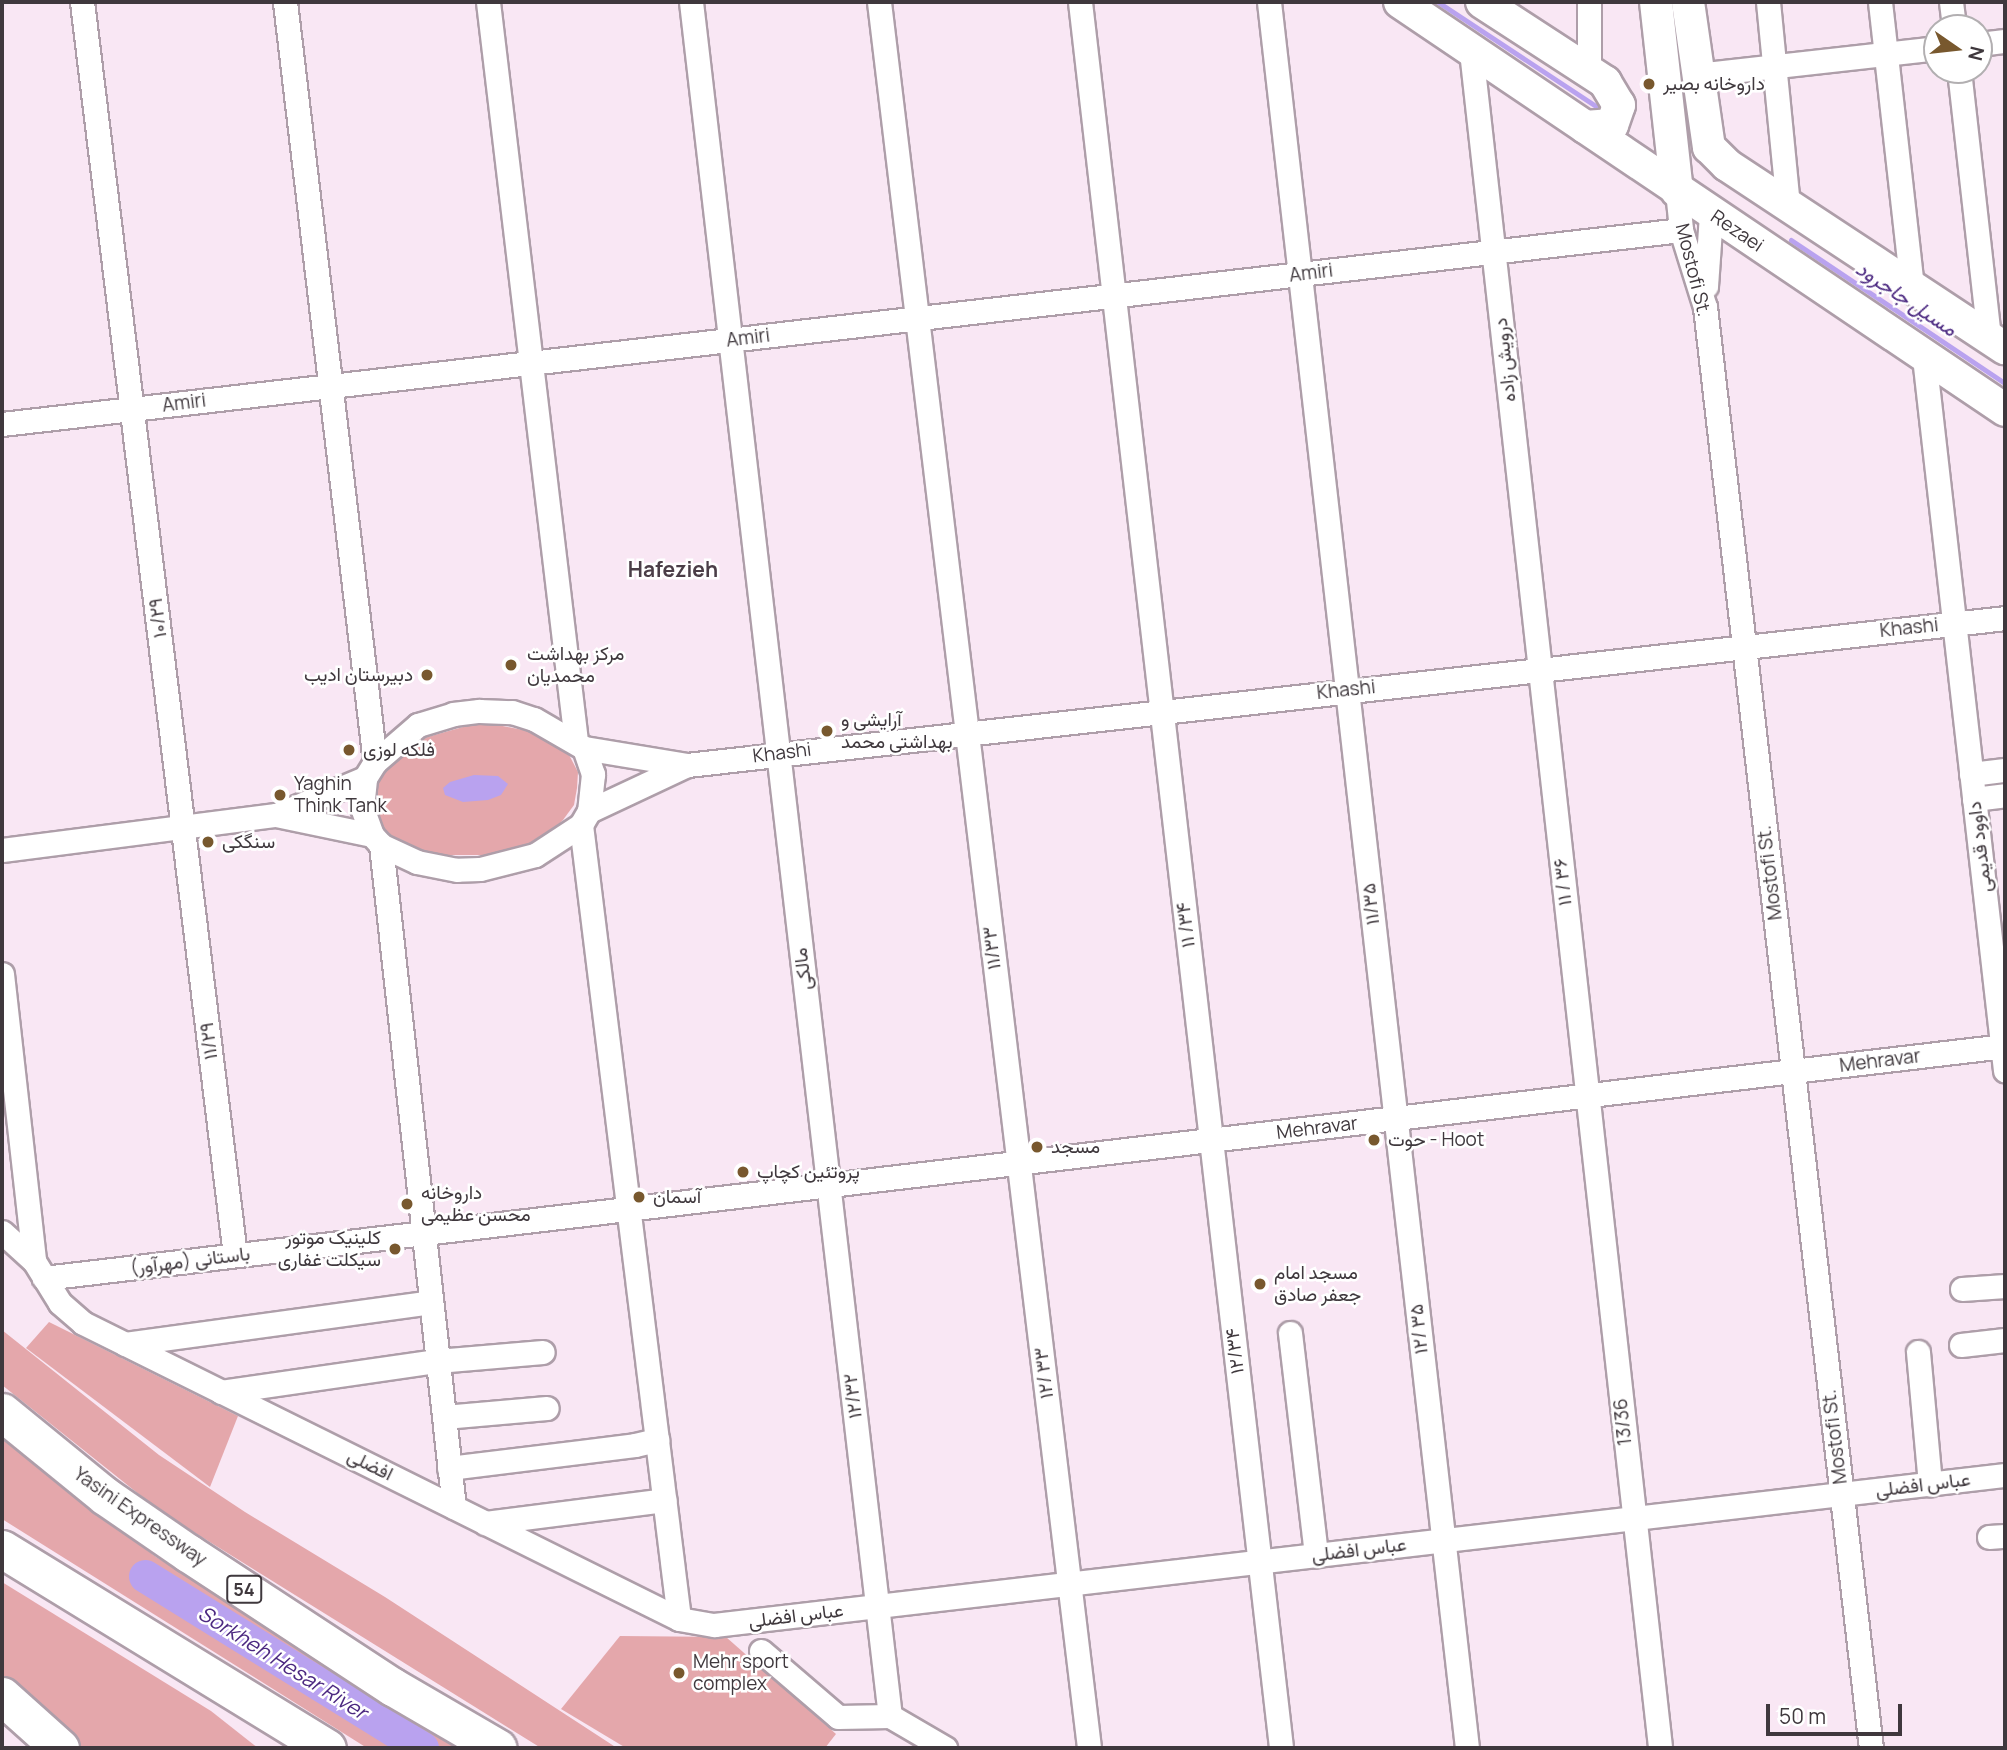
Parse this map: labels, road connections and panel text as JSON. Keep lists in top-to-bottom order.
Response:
{
  "streets": {
    "highway": ["Yasini Expressway", "54"],
    "main road": ["Rezaei", "Mostofi St."],
    "street": [
      "Amiri",
      "درویش زاده",
      "۱۰/۲۹",
      "Khashi",
      "داوود قدیمی",
      "۱۱ / ۳۶",
      "۱۱/۳۵",
      "۱۱ /۳۴",
      "۱۱/۳۳",
      "مالکی",
      "۱۱/۲۹",
      "Mehravar",
      "باستانی (مهرآور)",
      "۱۲/ ۳۵",
      "۱۲/۳۴",
      "۱۲/ ۳۳",
      "۱۲/۳۲",
      "13/36",
      "افضلی",
      "عباس افضلی"
    ]
  },
  "crossings": [
    ["Rezaei", "Mostofi St."],
    ["Rezaei", "درویش زاده"],
    ["Rezaei", "داوود قدیمی"],
    ["Mostofi St.", "Amiri"],
    ["Mostofi St.", "Khashi"],
    ["Mostofi St.", "Mehravar"],
    ["Mostofi St.", "عباس افضلی"],
    ["Amiri", "درویش زاده"],
    ["Amiri", "۱۰/۲۹"],
    ["Amiri", "۱۱/۳۵"],
    ["Amiri", "۱۱ /۳۴"],
    ["Amiri", "۱۱/۳۳"],
    ["Amiri", "مالکی"],
    ["درویش زاده", "Khashi"],
    ["درویش زاده", "۱۱ / ۳۶"],
    ["۱۰/۲۹", "۱۱/۲۹"],
    ["Khashi", "داوود قدیمی"],
    ["Khashi", "۱۱ / ۳۶"],
    ["Khashi", "۱۱/۳۵"],
    ["Khashi", "۱۱ /۳۴"],
    ["Khashi", "۱۱/۳۳"],
    ["Khashi", "مالکی"],
    ["داوود قدیمی", "Mehravar"],
    ["۱۱ / ۳۶", "Mehravar"],
    ["۱۱ / ۳۶", "13/36"],
    ["۱۱/۳۵", "Mehravar"],
    ["۱۱/۳۵", "۱۲/ ۳۵"],
    ["۱۱ /۳۴", "Mehravar"],
    ["۱۱ /۳۴", "۱۲/۳۴"],
    ["۱۱/۳۳", "Mehravar"],
    ["۱۱/۳۳", "۱۲/ ۳۳"],
    ["مالکی", "Mehravar"],
    ["مالکی", "۱۲/۳۲"],
    ["۱۱/۲۹", "باستانی (مهرآور)"],
    ["Mehravar", "باستانی (مهرآور)"],
    ["Mehravar", "۱۲/ ۳۵"],
    ["Mehravar", "۱۲/۳۴"],
    ["Mehravar", "۱۲/ ۳۳"],
    ["Mehravar", "۱۲/۳۲"],
    ["Mehravar", "13/36"],
    ["باستانی (مهرآور)", "افضلی"],
    ["۱۲/ ۳۵", "عباس افضلی"],
    ["۱۲/۳۴", "عباس افضلی"],
    ["۱۲/ ۳۳", "عباس افضلی"],
    ["۱۲/۳۲", "عباس افضلی"],
    ["13/36", "عباس افضلی"],
    ["افضلی", "عباس افضلی"]
  ],
  "districts": ["Hafezieh"],
  "water": ["مسیل جاجرود", "Sorkheh Hesar River"],
  "places": [
    "داروخانه بصیر",
    "مرکز بهداشت محمدیان",
    "دبیرستان ادیب",
    "آرایشی و بهداشتی محمد",
    "فلکه لوزی",
    "Yaghin Think Tank",
    "سنگکی",
    "حوت - Hoot",
    "مسجد",
    "پروتئین کچاپ",
    "آسمان",
    "داروخانه محسن عظیمی",
    "کلینیک موتور سیکلت غفاری",
    "مسجد امام جعفر صادق",
    "Mehr sport complex"
  ],
  "scale_bar": "50 m",
  "north": "right"
}
